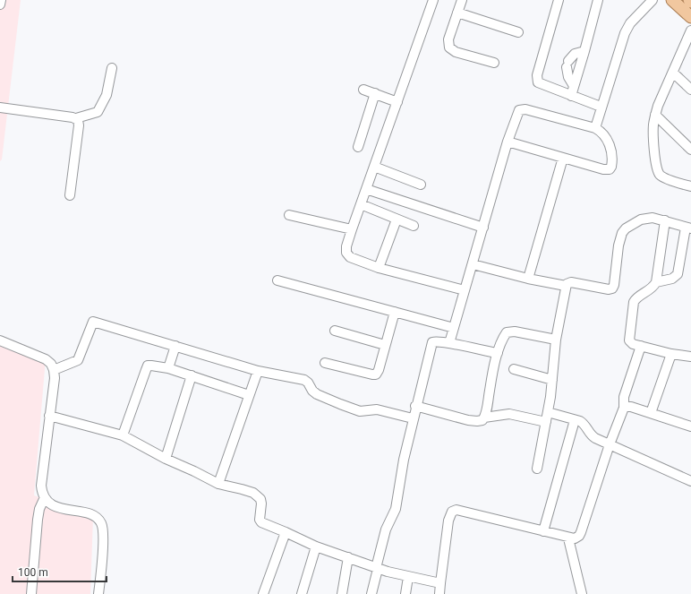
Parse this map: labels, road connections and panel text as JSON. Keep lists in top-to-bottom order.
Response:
{
  "scale_bar": "100 m"
}
